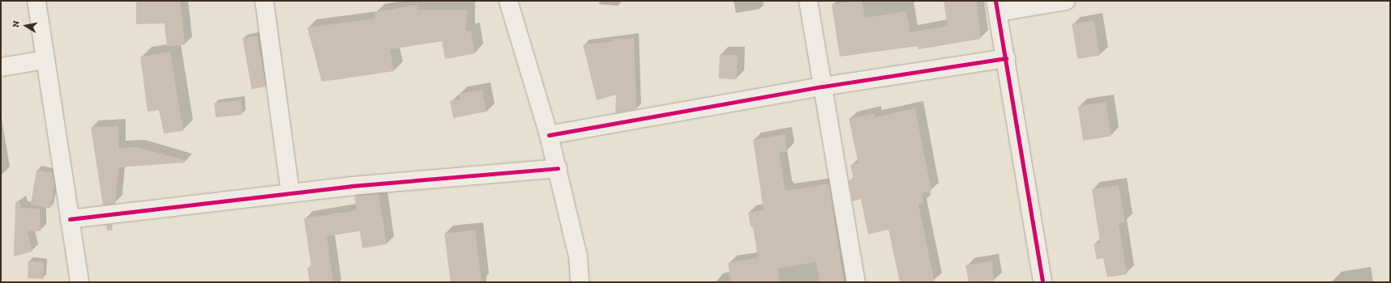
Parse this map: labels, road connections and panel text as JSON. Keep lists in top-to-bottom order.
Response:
{
  "north": "left"
}
